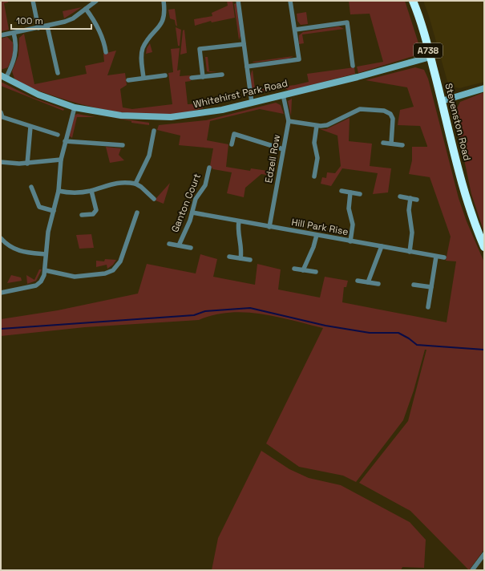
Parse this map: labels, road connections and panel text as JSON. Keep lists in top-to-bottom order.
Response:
{
  "streets": {
    "highway": ["A738", "Stevenston Road"],
    "street": [
      "Whitehirst Park Road",
      "Edzell Row",
      "Ganton Court",
      "Hill Park Rise"
    ]
  },
  "crossings": [
    ["Whitehirst Park Road", "Stevenston Road"],
    ["Whitehirst Park Road", "Edzell Row"],
    ["Edzell Row", "Hill Park Rise"],
    ["Ganton Court", "Hill Park Rise"]
  ],
  "scale_bar": "100 m"
}
